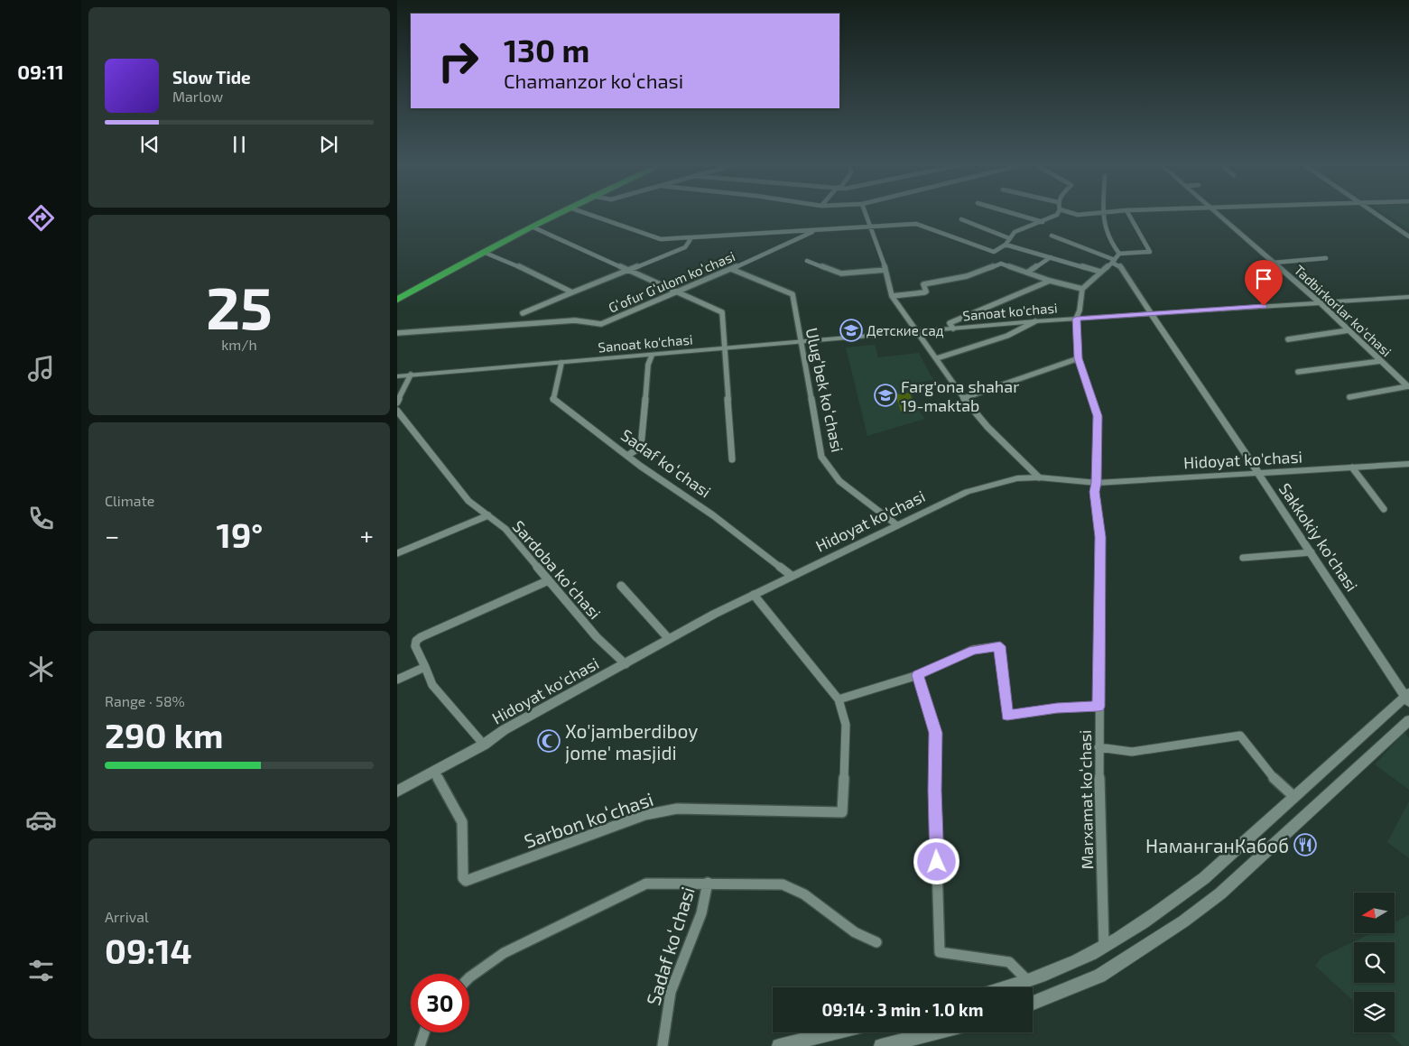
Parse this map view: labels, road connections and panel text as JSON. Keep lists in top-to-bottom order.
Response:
{
  "streets": {
    "main road": [
      "Tadbirkorlar ko'chasi",
      "Sanoat ko'chasi",
      "Hidoyat ko'chasi",
      "Sakkokiy ko'chasi"
    ],
    "street": [
      "Gʻofur Gʻulom koʻchasi",
      "Ulugʻbek koʻchasi",
      "Sadaf koʻchasi",
      "Sardoba koʻchasi",
      "Marxamat koʻchasi",
      "Sarbon koʻchasi"
    ]
  },
  "crossings": [
    ["Gʻofur Gʻulom koʻchasi", "Ulugʻbek koʻchasi"],
    ["Tadbirkorlar ko'chasi", "Sanoat ko'chasi"],
    ["Sanoat ko'chasi", "Ulugʻbek koʻchasi"],
    ["Sanoat ko'chasi", "Sadaf koʻchasi"],
    ["Sanoat ko'chasi", "Sakkokiy ko'chasi"],
    ["Sanoat ko'chasi", "Marxamat koʻchasi"],
    ["Ulugʻbek koʻchasi", "Hidoyat ko'chasi"],
    ["Hidoyat ko'chasi", "Sadaf koʻchasi"],
    ["Hidoyat ko'chasi", "Sakkokiy ko'chasi"],
    ["Hidoyat ko'chasi", "Sardoba koʻchasi"],
    ["Hidoyat ko'chasi", "Marxamat koʻchasi"],
    ["Hidoyat ko'chasi", "Sarbon koʻchasi"]
  ],
  "places": {
    "school or university": ["Детские сад", "Farg'ona shahar 19-maktab"],
    "mosque": ["Xo'jamberdiboy jome' masjidi"],
    "restaurant": ["НаманганКабоб"]
  },
  "north": "left",
  "page": {
    "tabs": "09:11",
    "turn": ["130 m", "Chamanzor koʻchasi"],
    "song": ["Slow Tide", "Marlow"],
    "tile": [
      ["25", "km/h"],
      "Climate",
      ["Range · 58%", "290 km"],
      ["Arrival", "09:14"]
    ],
    "heat": ["−", "19°", "+"],
    "limit": "30",
    "trip": "09:14 · 3 min · 1.0 km"
  }
}
